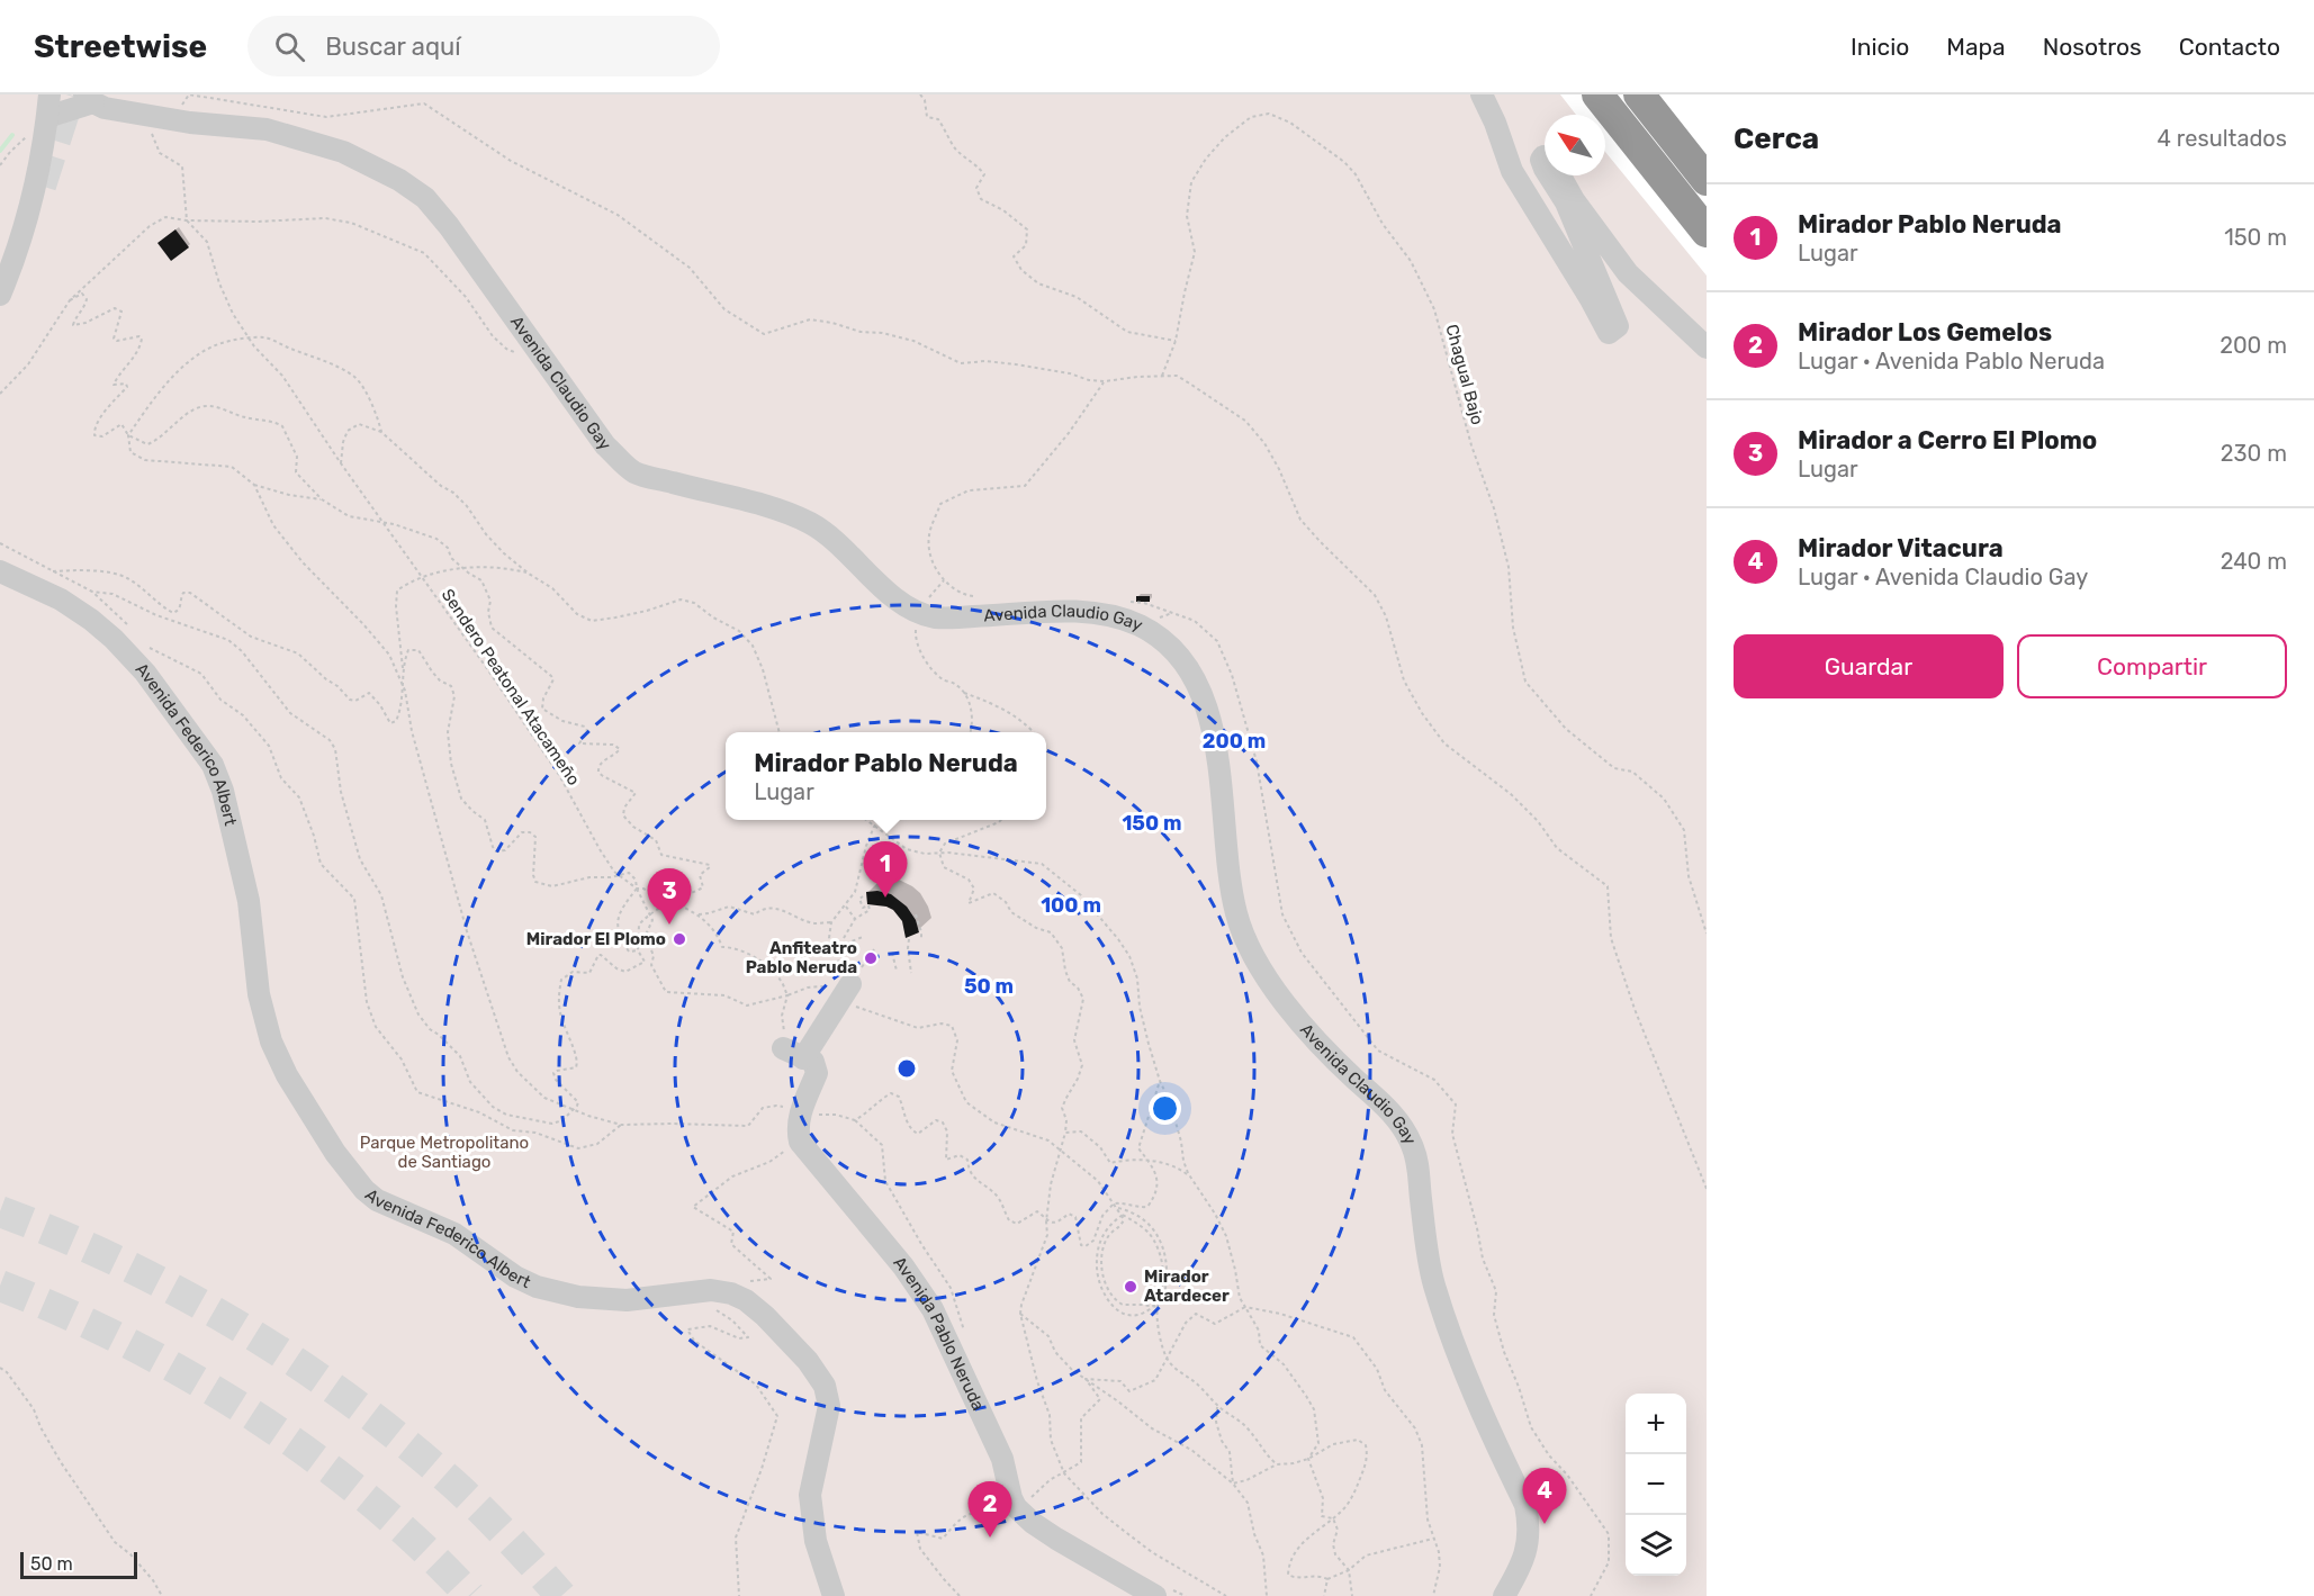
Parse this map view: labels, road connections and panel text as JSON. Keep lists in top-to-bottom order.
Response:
{
  "streets": {
    "street": ["Avenida Claudio Gay", "Avenida Federico Albert", "Avenida Pablo Neruda"],
    "path": ["Chagual Bajo", "Sendero Peatonal Atacameño"]
  },
  "parks": ["Parque Metropolitano de Santiago"],
  "places": ["Mirador El Plomo", "Anfiteatro Pablo Neruda", "Mirador Atardecer"],
  "scale_bar": "50 m",
  "north": "top left",
  "page": {
    "header": "Streetwise",
    "search": "Buscar aquí",
    "nav": [
      "Inicio",
      "Mapa",
      "Nosotros",
      "Contacto"
    ],
    "heading": ["Cerca", "4 resultados"],
    "list": [
      {
        "mark": "1",
        "name": "Mirador Pablo Neruda",
        "note": "Lugar",
        "value": "150 m"
      },
      {
        "mark": "2",
        "name": "Mirador Los Gemelos",
        "note": "Lugar · Avenida Pablo Neruda",
        "value": "200 m"
      },
      {
        "mark": "3",
        "name": "Mirador a Cerro El Plomo",
        "note": "Lugar",
        "value": "230 m"
      },
      {
        "mark": "4",
        "name": "Mirador Vitacura",
        "note": "Lugar · Avenida Claudio Gay",
        "value": "240 m"
      }
    ],
    "buttons": ["Guardar", "Compartir"],
    "popup": ["Mirador Pablo Neruda", "Lugar"],
    "pins": [
      "1",
      "3",
      "4",
      "2"
    ],
    "map_buttons": ["+", "−"],
    "scale": "50 m"
  },
  "rings": [
    "200 m",
    "150 m",
    "100 m",
    "50 m"
  ]
}
